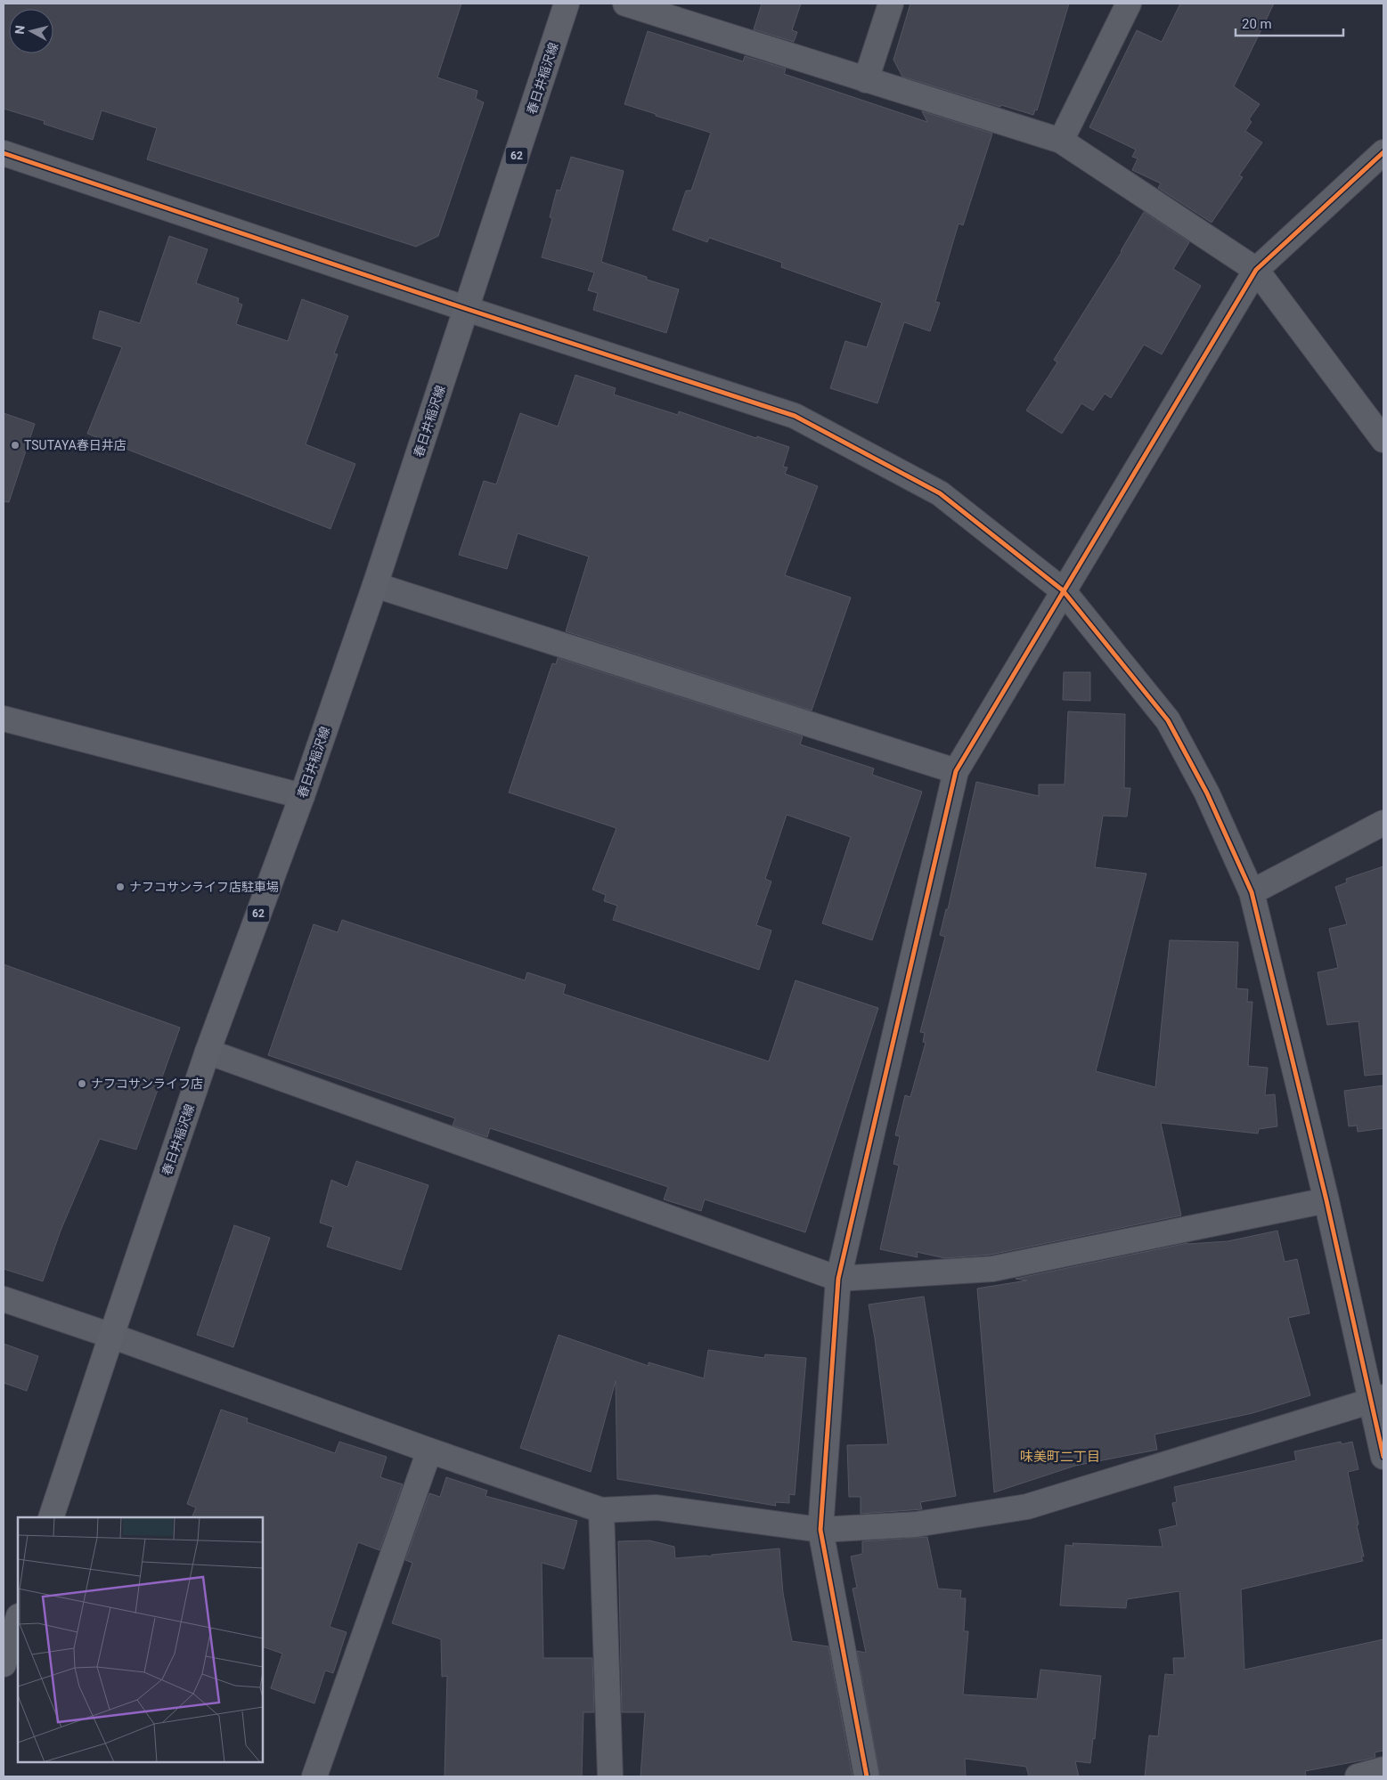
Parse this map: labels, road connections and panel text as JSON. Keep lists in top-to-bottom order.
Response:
{
  "streets": {
    "main road": ["春日井稲沢線", "62"]
  },
  "districts": ["味美町二丁目"],
  "places": ["TSUTAYA春日井店", "ナフコサンライフ店駐車場", "ナフコサンライフ店"],
  "scale_bar": "20 m",
  "north": "left"
}
